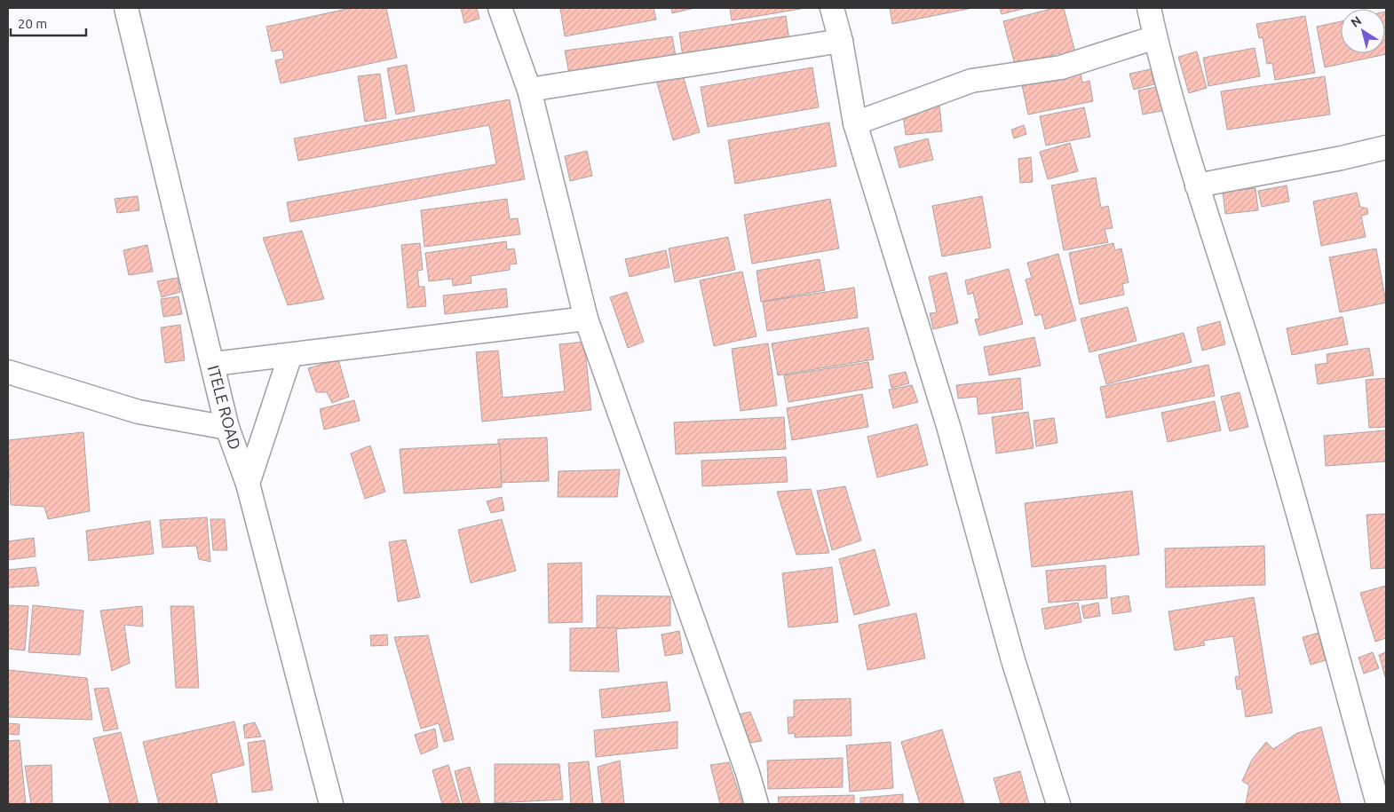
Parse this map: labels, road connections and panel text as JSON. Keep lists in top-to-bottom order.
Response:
{
  "streets": {
    "street": ["ITELE ROAD"]
  },
  "scale_bar": "20 m",
  "north": "top left"
}
